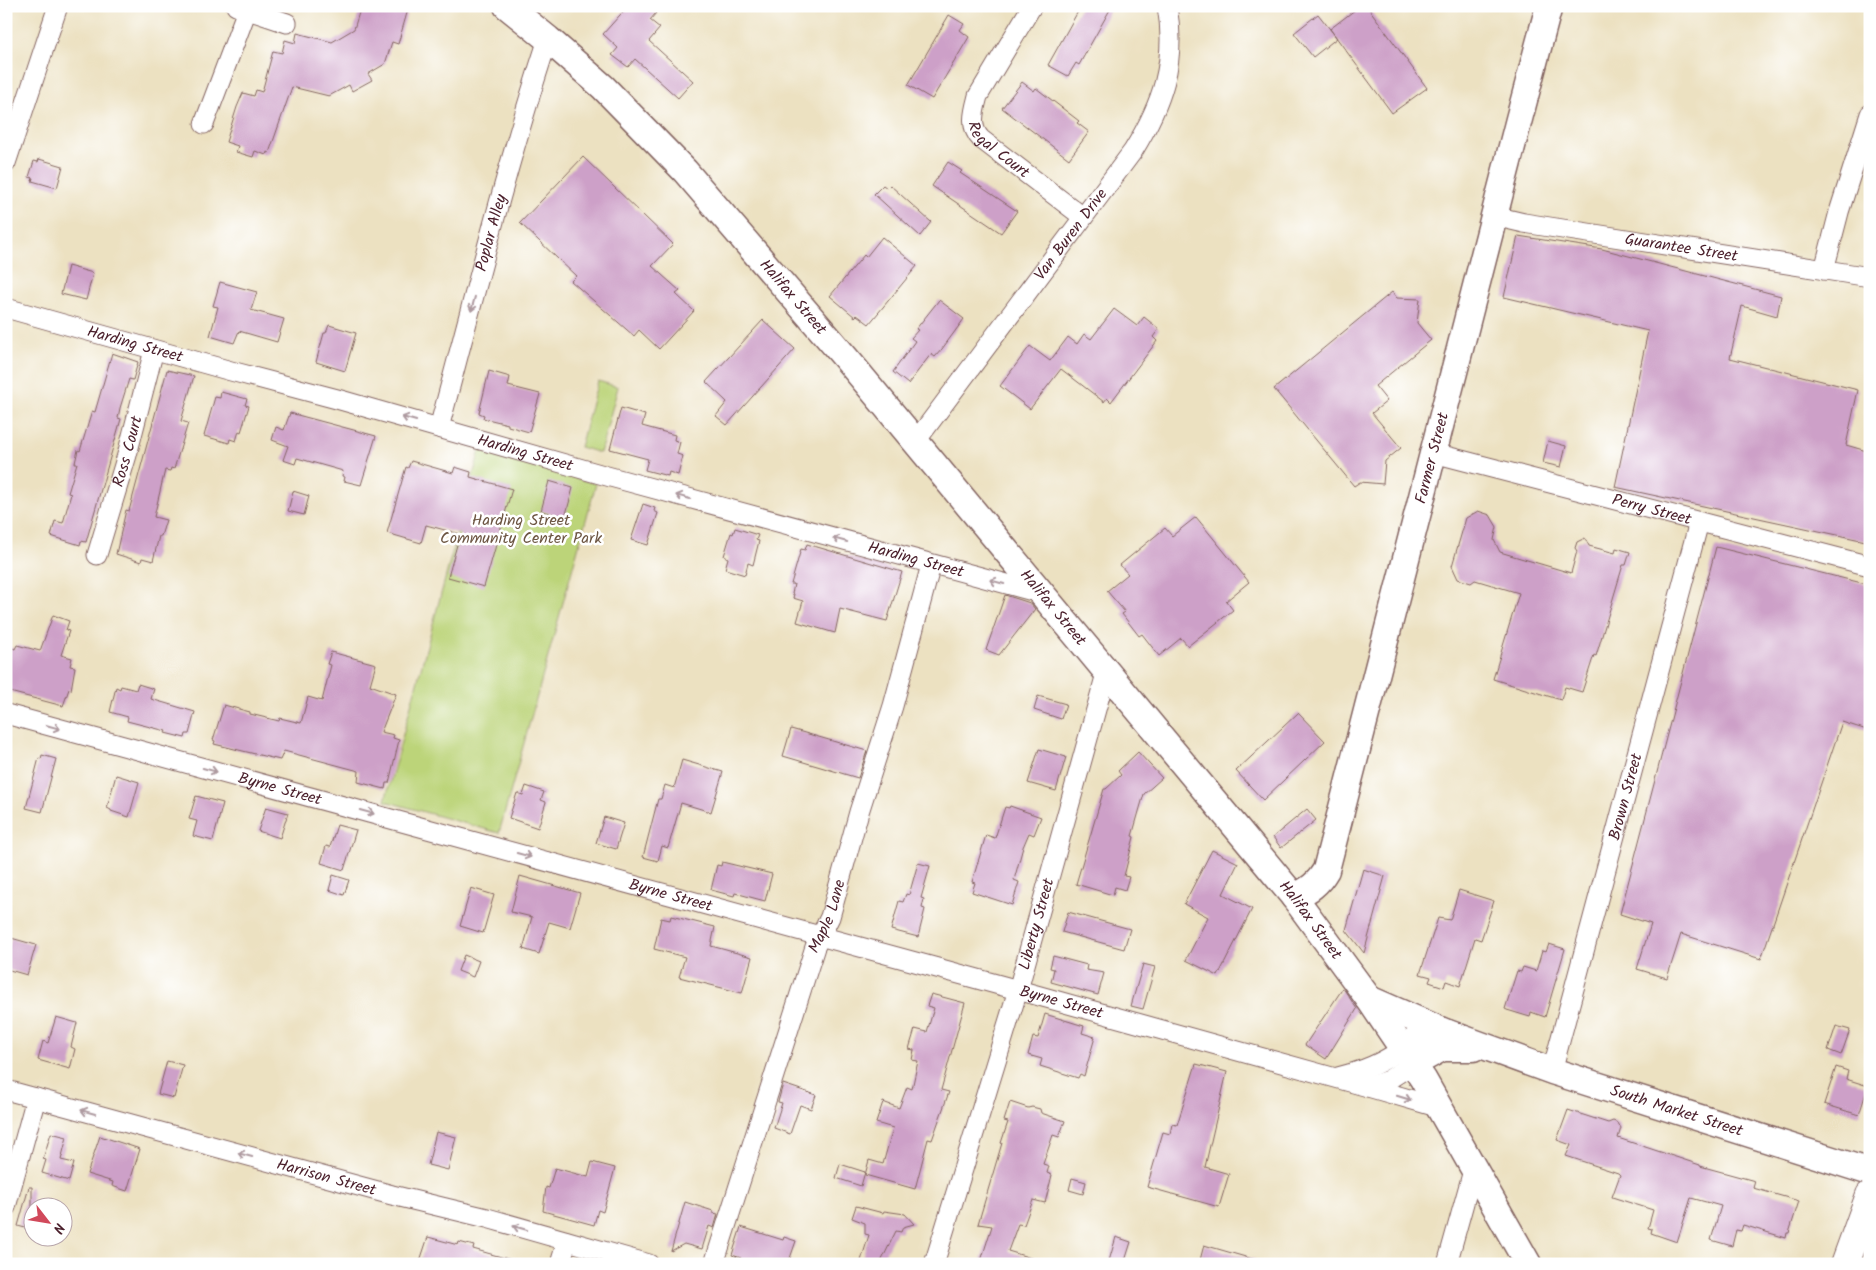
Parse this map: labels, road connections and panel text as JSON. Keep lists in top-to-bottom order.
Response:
{
  "streets": {
    "main road": ["Halifax Street", "Farmer Street", "South Market Street"],
    "street": [
      "Regal Court",
      "Poplar Alley",
      "Van Buren Drive",
      "Guarantee Street",
      "Harding Street",
      "Ross Court",
      "Perry Street",
      "Byrne Street",
      "Brown Street",
      "Maple Lane",
      "Liberty Street",
      "Harrison Street"
    ]
  },
  "crossings": [
    ["Regal Court", "Van Buren Drive"],
    ["Poplar Alley", "Halifax Street"],
    ["Poplar Alley", "Harding Street"],
    ["Van Buren Drive", "Halifax Street"],
    ["Guarantee Street", "Farmer Street"],
    ["Halifax Street", "Harding Street"],
    ["Halifax Street", "Farmer Street"],
    ["Halifax Street", "Byrne Street"],
    ["Halifax Street", "Liberty Street"],
    ["Halifax Street", "South Market Street"],
    ["Harding Street", "Ross Court"],
    ["Harding Street", "Maple Lane"],
    ["Farmer Street", "Perry Street"],
    ["Perry Street", "Brown Street"],
    ["Byrne Street", "Maple Lane"],
    ["Byrne Street", "Liberty Street"],
    ["Byrne Street", "South Market Street"],
    ["Brown Street", "South Market Street"]
  ],
  "one_way": [
    "Poplar Alley",
    "Harding Street",
    "Byrne Street",
    "Harrison Street"
  ],
  "parks": ["Harding Street Community Center Park"],
  "north": "bottom right"
}
